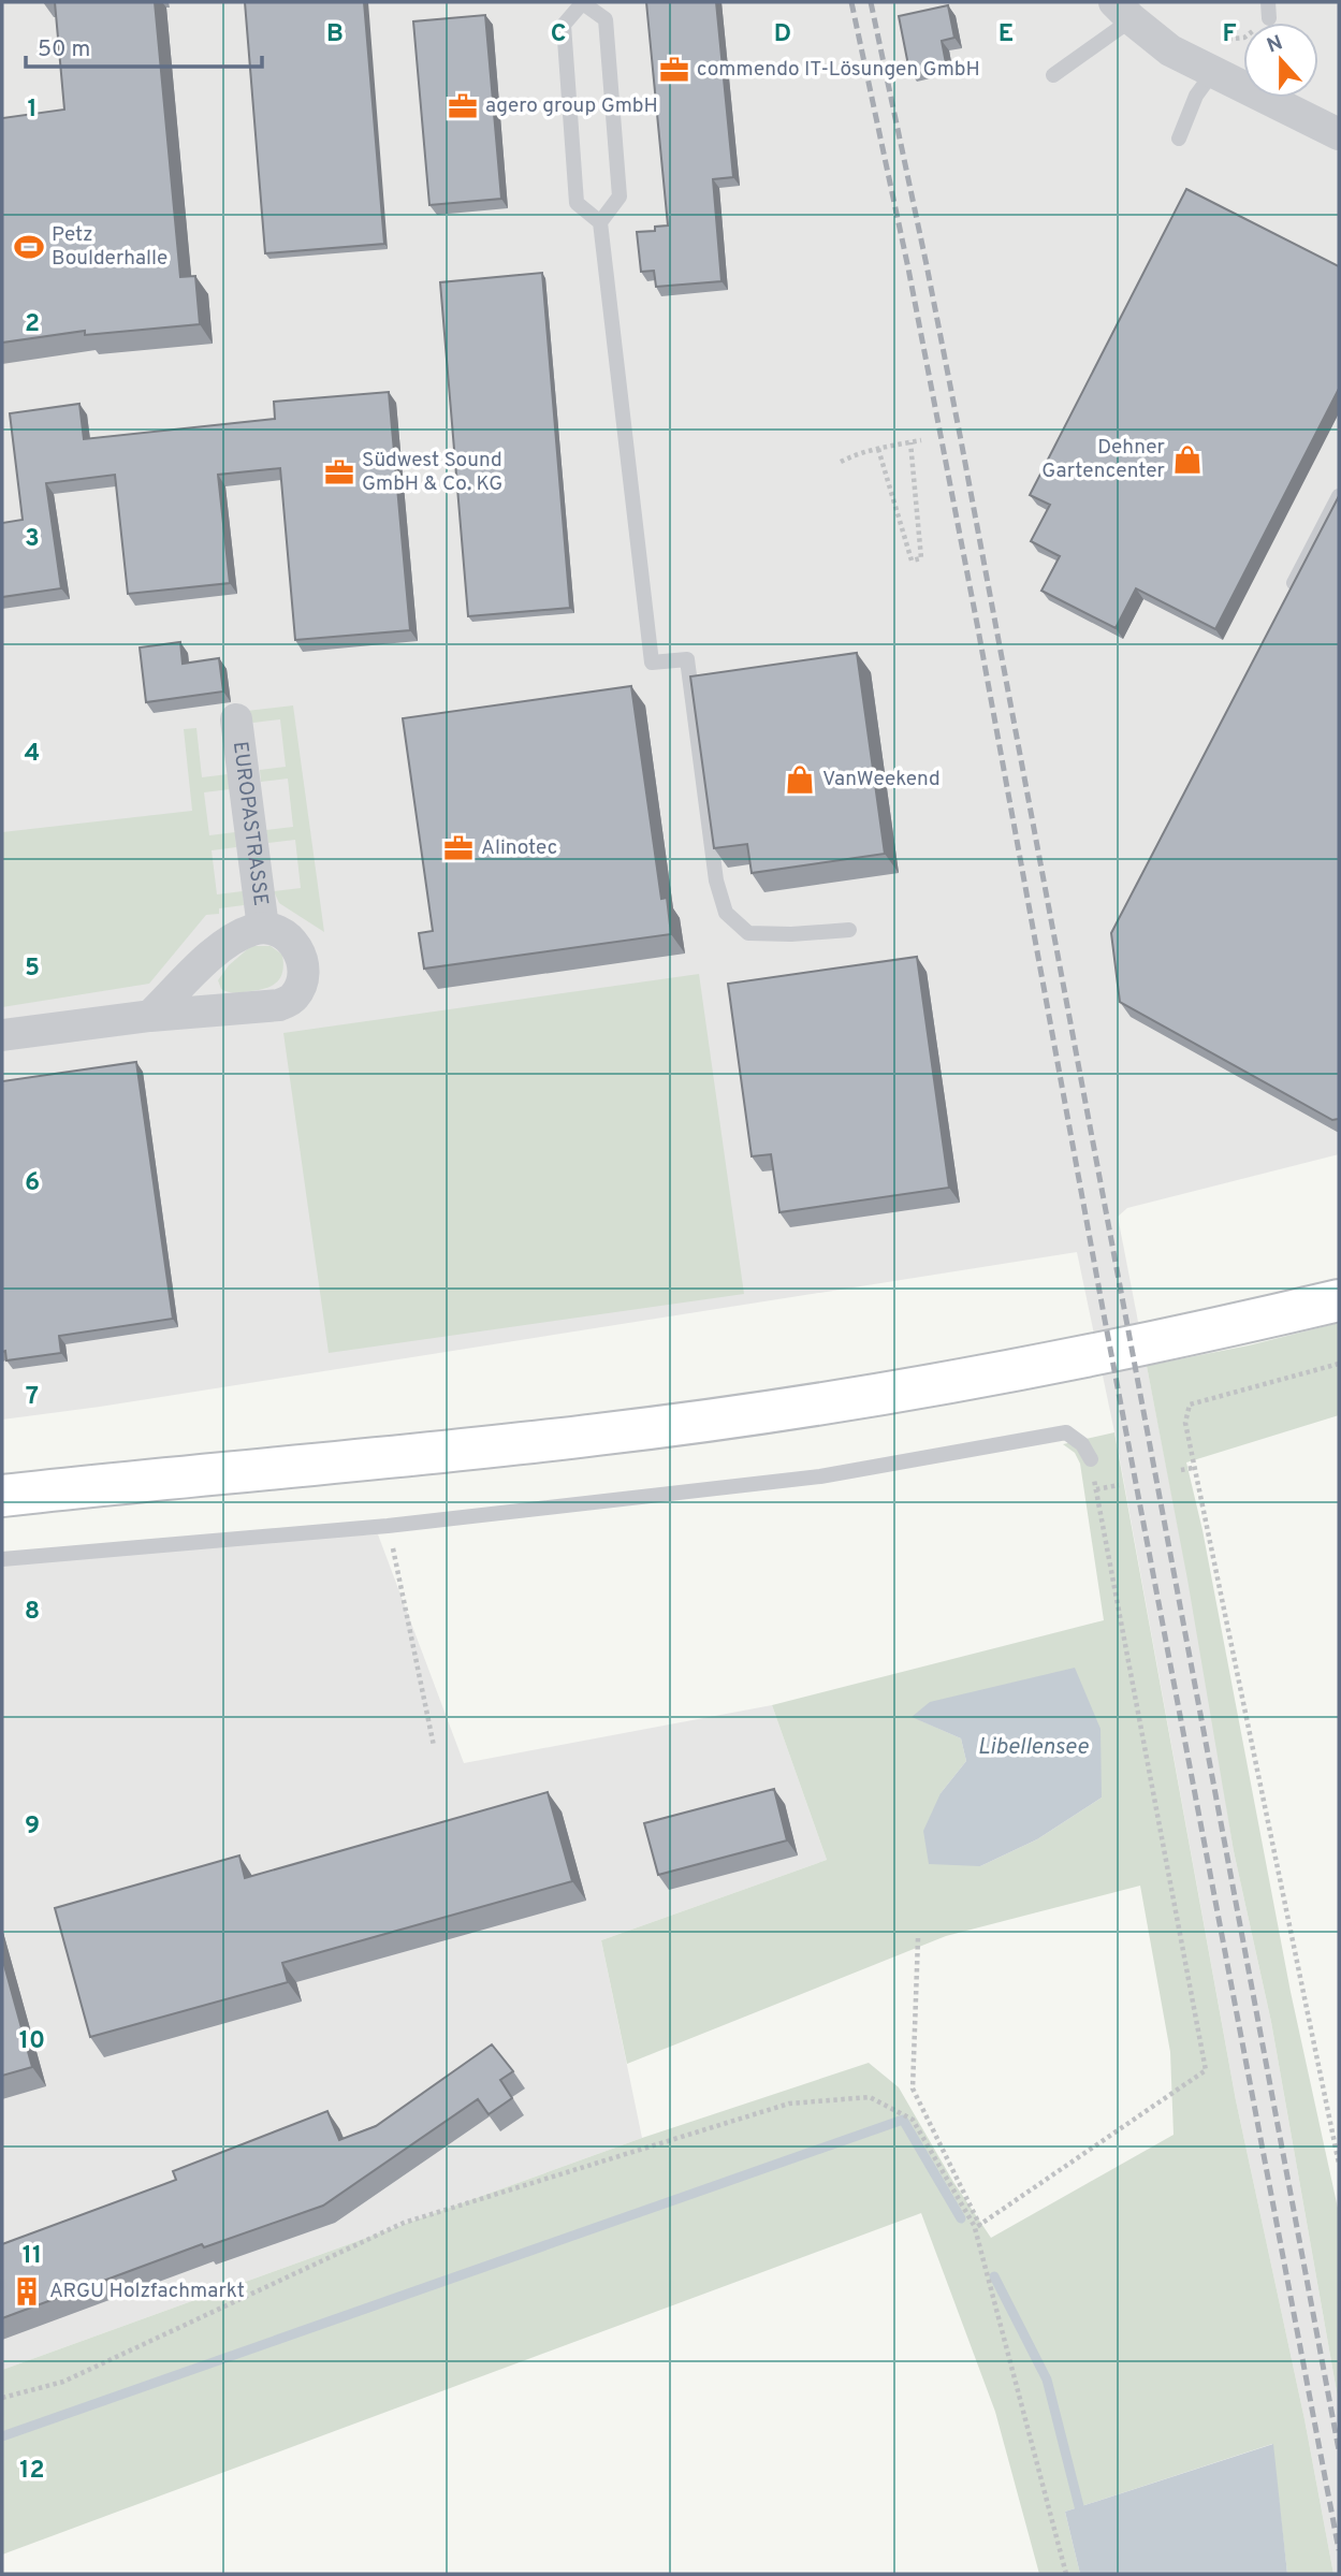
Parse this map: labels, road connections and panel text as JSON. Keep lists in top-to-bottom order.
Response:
{
  "streets": {
    "street": ["EUROPASTRASSE"]
  },
  "water": ["Libellensee"],
  "places": {
    "office": [
      "commendo IT-Lösungen GmbH",
      "agero group GmbH",
      "Südwest Sound GmbH & Co. KG",
      "Alinotec"
    ],
    "sports": ["Petz Boulderhalle"],
    "shop": ["Dehner Gartencenter", "VanWeekend"],
    "building": ["ARGU Holzfachmarkt"]
  },
  "scale_bar": "50 m",
  "north": "top",
  "grid": {
    "columns": [
      "B",
      "C",
      "D",
      "E",
      "F"
    ],
    "rows": [
      "1",
      "2",
      "3",
      "4",
      "5",
      "6",
      "7",
      "8",
      "9",
      "10",
      "11",
      "12"
    ]
  }
}
